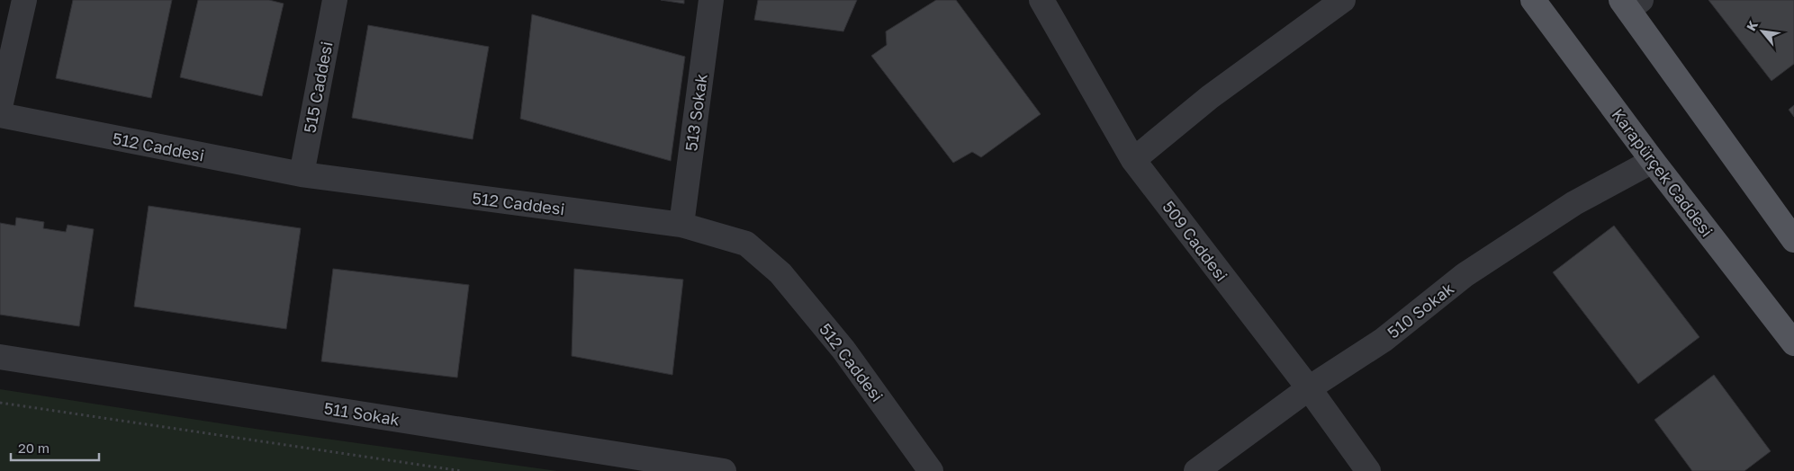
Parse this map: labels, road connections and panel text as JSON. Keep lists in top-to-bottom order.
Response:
{
  "streets": {
    "main road": ["Karapürçek Caddesi"],
    "street": [
      "515 Caddesi",
      "513 Sokak",
      "512 Caddesi",
      "509 Caddesi",
      "510 Sokak",
      "511 Sokak"
    ]
  },
  "crossings": [
    ["515 Caddesi", "512 Caddesi"],
    ["513 Sokak", "512 Caddesi"],
    ["Karapürçek Caddesi", "510 Sokak"],
    ["509 Caddesi", "510 Sokak"]
  ],
  "scale_bar": "20 m",
  "north": "top left"
}
